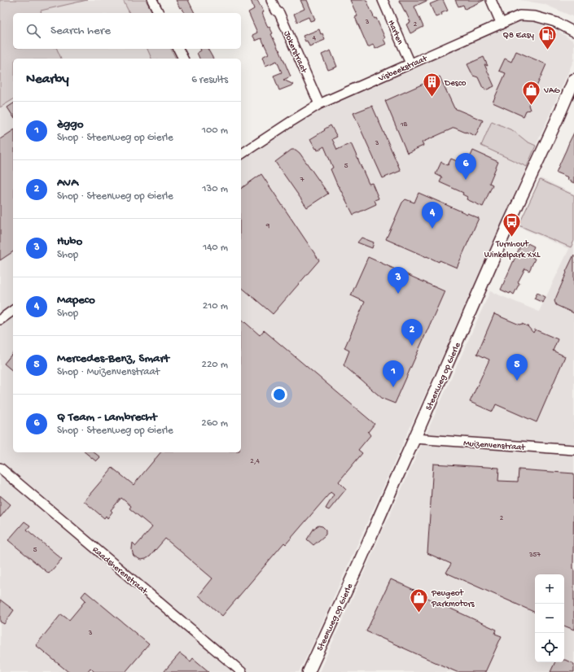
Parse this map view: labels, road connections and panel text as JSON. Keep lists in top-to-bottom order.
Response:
{
  "streets": {
    "main road": ["Steenweg op Gierle"],
    "street": [
      "Harten",
      "Jokerstraat",
      "Visbeekstraat",
      "Muizenvenstraat",
      "Raadsherenstraat"
    ]
  },
  "crossings": [
    ["Harten", "Visbeekstraat"],
    ["Jokerstraat", "Visbeekstraat"],
    ["Steenweg op Gierle", "Muizenvenstraat"]
  ],
  "places": {
    "fuel station": ["Q8 Easy"],
    "building": ["Desco"],
    "shop": ["VAG", "Peugeot Parkmotors"],
    "bus stop": ["Turnhout Winkelpark XXL"]
  },
  "house_numbers": [
    "3",
    "2",
    "4",
    "1B",
    "3",
    "5",
    "7",
    "9",
    "2,4",
    "2",
    "5",
    "357",
    "3"
  ],
  "page": {
    "search": "Search here",
    "heading": ["Nearby", "6 results"],
    "list": [
      {
        "mark": "1",
        "name": "èggo",
        "note": "Shop · Steenweg op Gierle",
        "value": "100 m"
      },
      {
        "mark": "2",
        "name": "AVA",
        "note": "Shop · Steenweg op Gierle",
        "value": "130 m"
      },
      {
        "mark": "3",
        "name": "Hubo",
        "note": "Shop",
        "value": "140 m"
      },
      {
        "mark": "4",
        "name": "Mapeco",
        "note": "Shop",
        "value": "210 m"
      },
      {
        "mark": "5",
        "name": "Mercedes-Benz, Smart",
        "note": "Shop · Muizenvenstraat",
        "value": "220 m"
      },
      {
        "mark": "6",
        "name": "Q Team - Lambrecht",
        "note": "Shop · Steenweg op Gierle",
        "value": "260 m"
      }
    ],
    "pins": [
      "6",
      "4",
      "3",
      "2",
      "5",
      "1"
    ],
    "map_buttons": ["+", "−"]
  }
}
